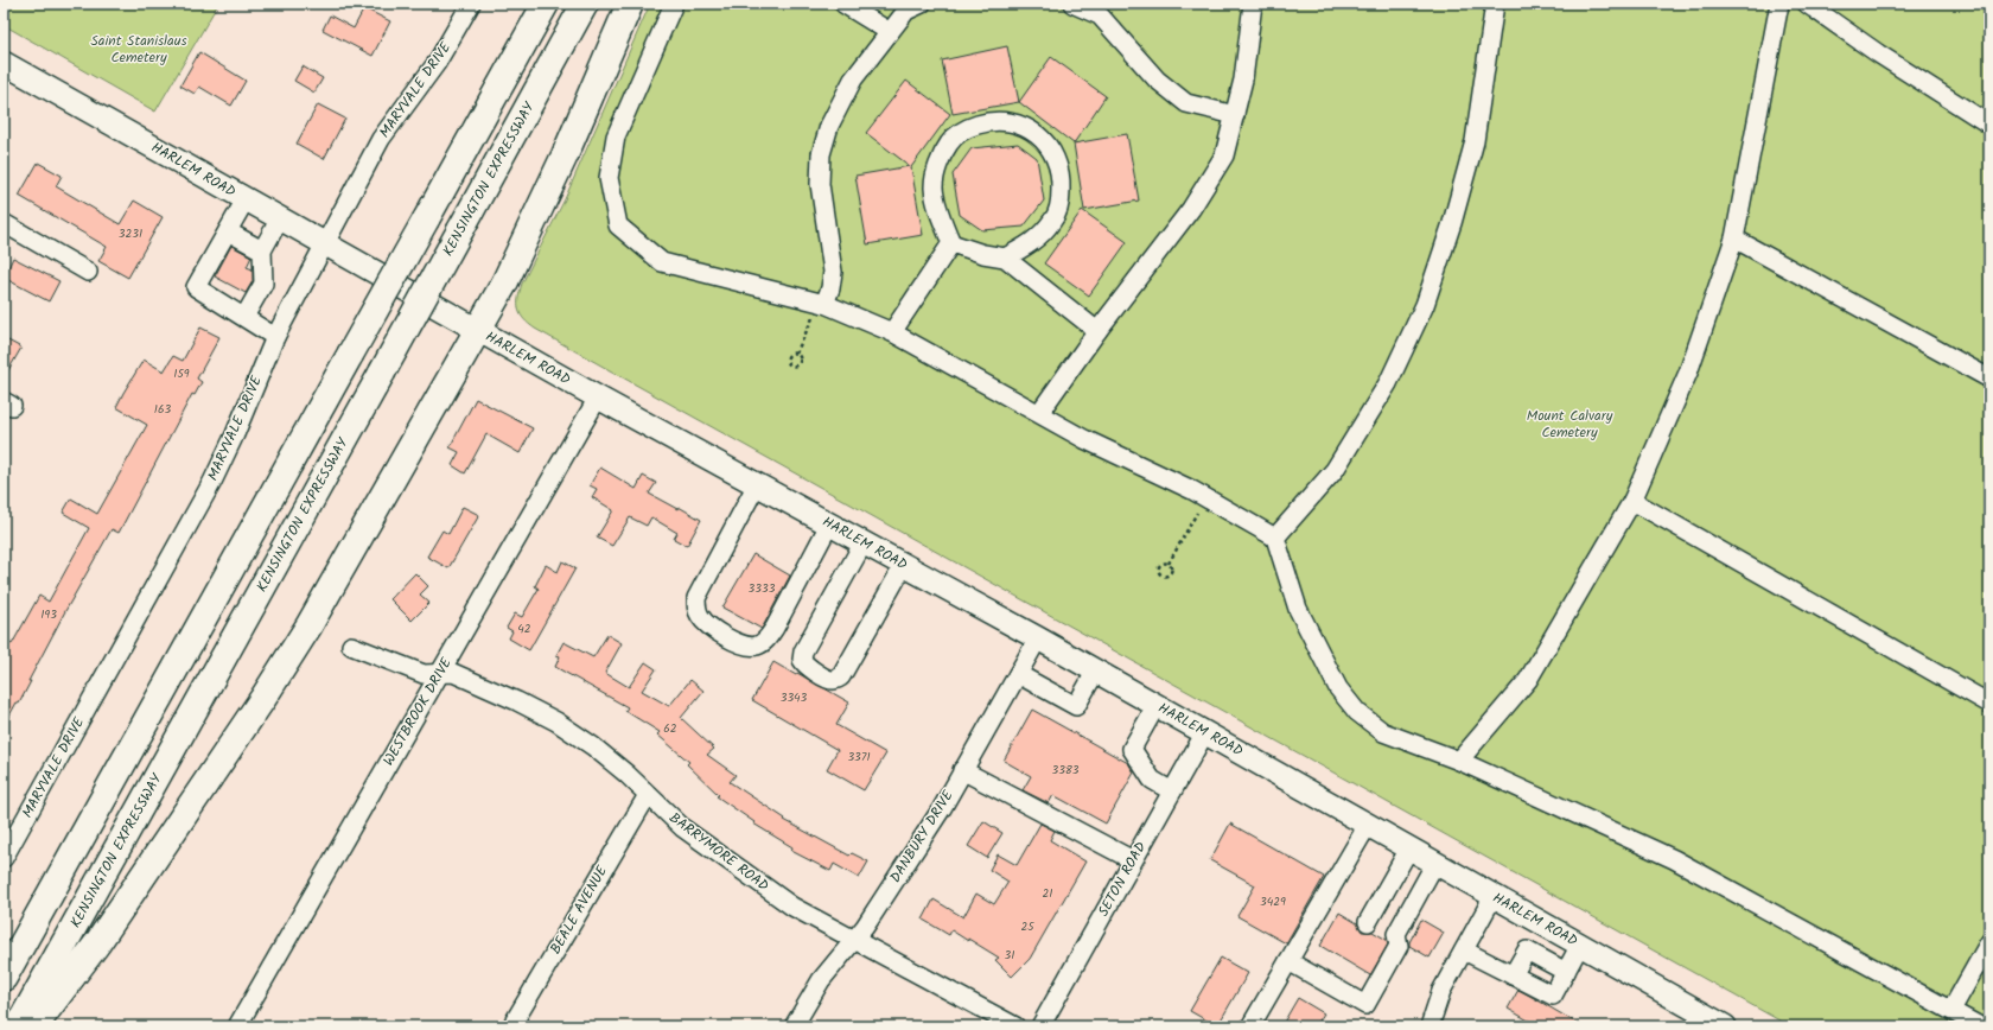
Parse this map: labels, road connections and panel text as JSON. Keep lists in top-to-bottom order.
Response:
{
  "streets": {
    "highway": ["KENSINGTON EXPRESSWAY"],
    "main road": ["HARLEM ROAD"],
    "street": [
      "MARYVALE DRIVE",
      "WESTBROOK DRIVE",
      "DANBURY DRIVE",
      "BARRYMORE ROAD",
      "SETON ROAD",
      "BEALE AVENUE"
    ]
  },
  "crossings": [
    ["MARYVALE DRIVE", "HARLEM ROAD"],
    ["HARLEM ROAD", "WESTBROOK DRIVE"],
    ["HARLEM ROAD", "DANBURY DRIVE"],
    ["HARLEM ROAD", "SETON ROAD"],
    ["WESTBROOK DRIVE", "BARRYMORE ROAD"],
    ["DANBURY DRIVE", "BARRYMORE ROAD"],
    ["BARRYMORE ROAD", "BEALE AVENUE"]
  ],
  "parks": ["Saint Stanislaus Cemetery", "Mount Calvary Cemetery"],
  "house_numbers": [
    "3231",
    "159",
    "163",
    "3333",
    "193",
    "42",
    "3343",
    "62",
    "3371",
    "3383",
    "21",
    "3429",
    "25",
    "31"
  ]
}
